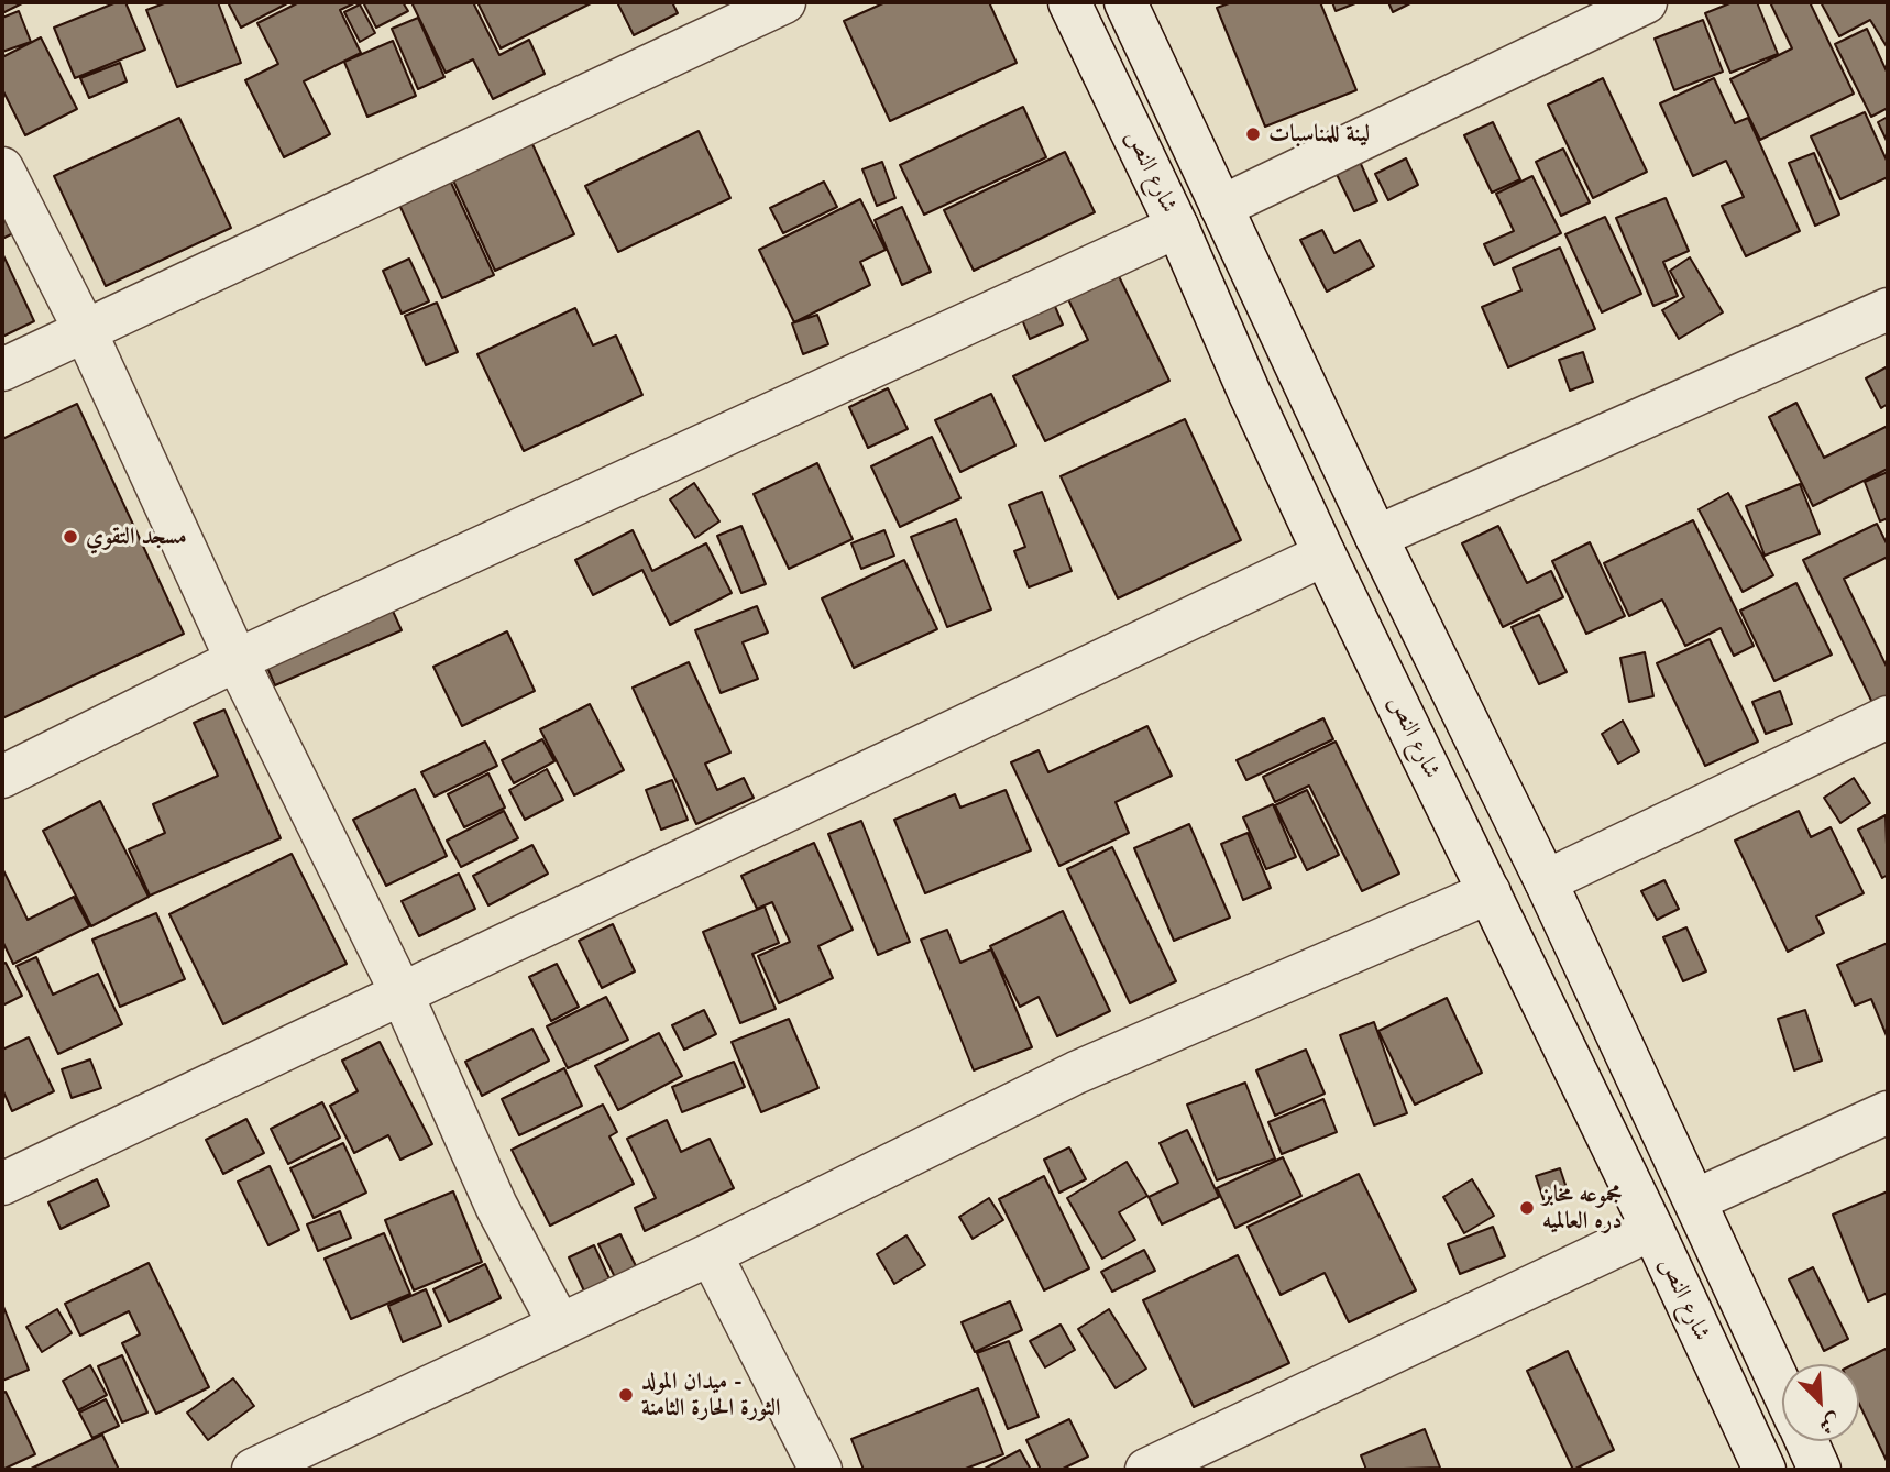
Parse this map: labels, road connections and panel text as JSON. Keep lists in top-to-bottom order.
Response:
{
  "streets": {
    "street": ["شارع النص"]
  },
  "places": [
    "لينة للمناسبات",
    "مسجد التقوي",
    "مجموعه مخابز دره العالميه",
    "ميدان المولد - الثورة الحارة الثامنة"
  ],
  "north": "bottom right"
}
